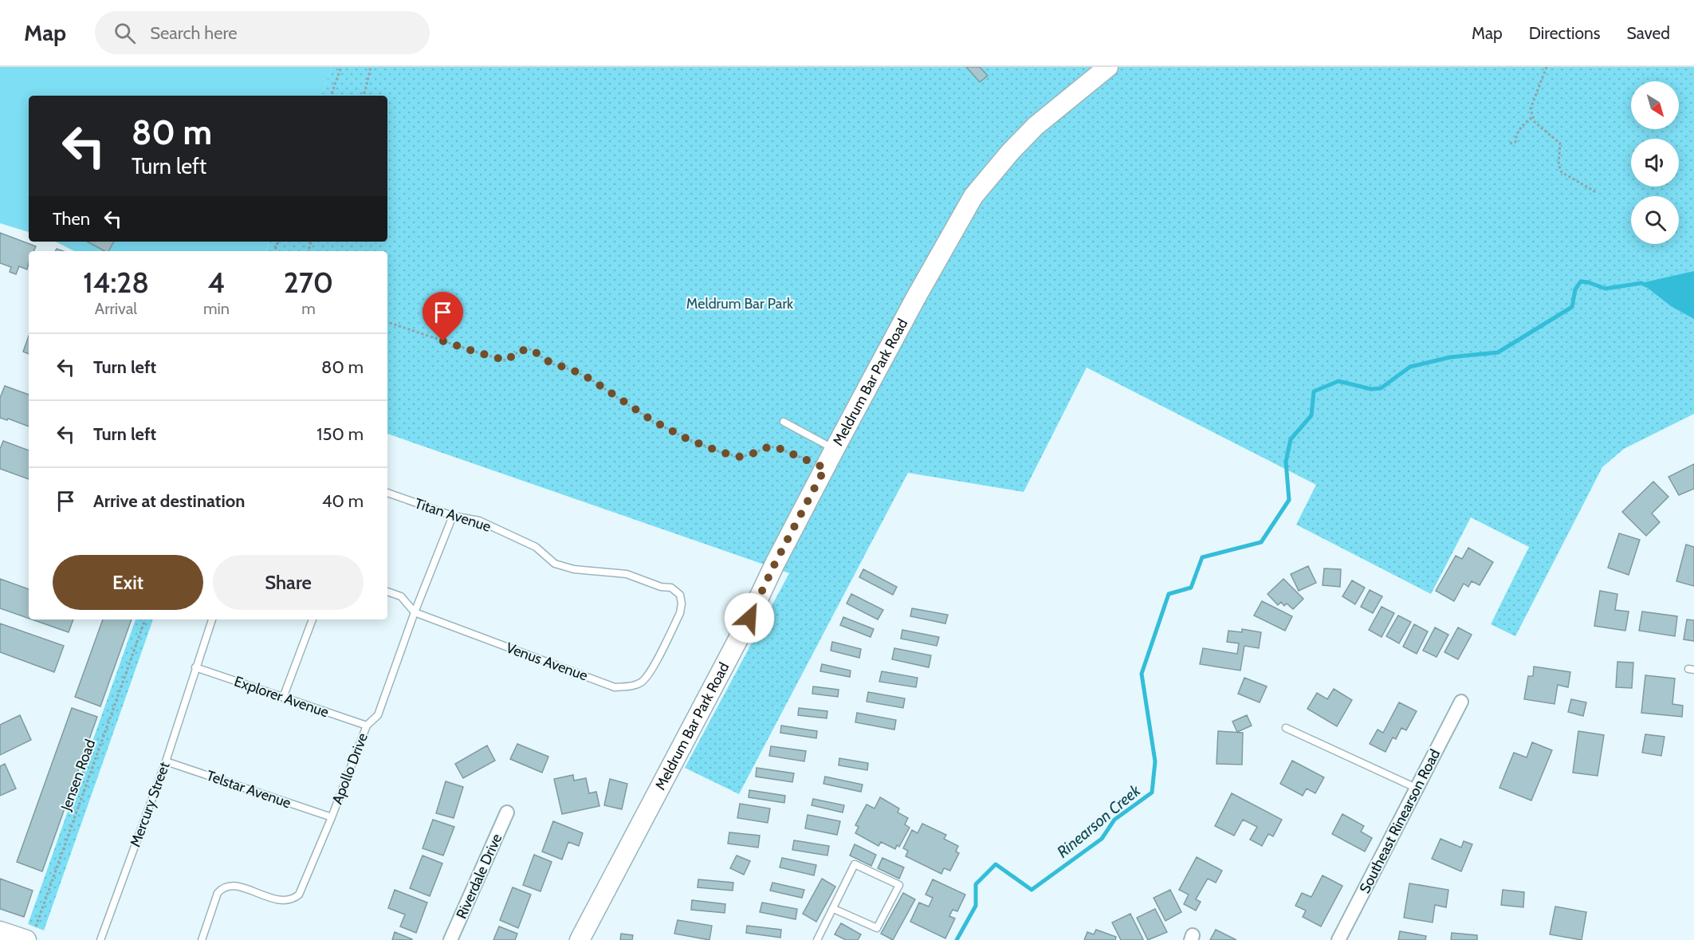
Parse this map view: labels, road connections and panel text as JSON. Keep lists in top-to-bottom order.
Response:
{
  "streets": {
    "street": ["Meldrum Bar Park Road", "Southeast Rinearson Road", "Riverdale Drive"],
    "lane": [
      "Titan Avenue",
      "Venus Avenue",
      "Explorer Avenue",
      "Apollo Drive",
      "Telstar Avenue",
      "Mercury Street"
    ],
    "path": ["Jensen Road"]
  },
  "crossings": [
    ["Titan Avenue", "Venus Avenue"],
    ["Titan Avenue", "Apollo Drive"],
    ["Venus Avenue", "Apollo Drive"],
    ["Explorer Avenue", "Apollo Drive"],
    ["Explorer Avenue", "Mercury Street"],
    ["Apollo Drive", "Telstar Avenue"],
    ["Telstar Avenue", "Mercury Street"]
  ],
  "water": ["Rinearson Creek"],
  "parks": ["Meldrum Bar Park"],
  "north": "bottom right",
  "page": {
    "header": "Map",
    "search": "Search here",
    "nav": ["Map", "Directions", "Saved"],
    "turn": ["80 m", "Turn left"],
    "then": "Then",
    "eta": [
      "14:28",
      "Arrival",
      "4",
      "min",
      "270",
      "m"
    ],
    "list": [
      {
        "name": "Turn left",
        "value": "80 m"
      },
      {
        "name": "Turn left",
        "value": "150 m"
      },
      {
        "name": "Arrive at destination",
        "value": "40 m"
      }
    ],
    "buttons": ["Exit", "Share"]
  }
}
